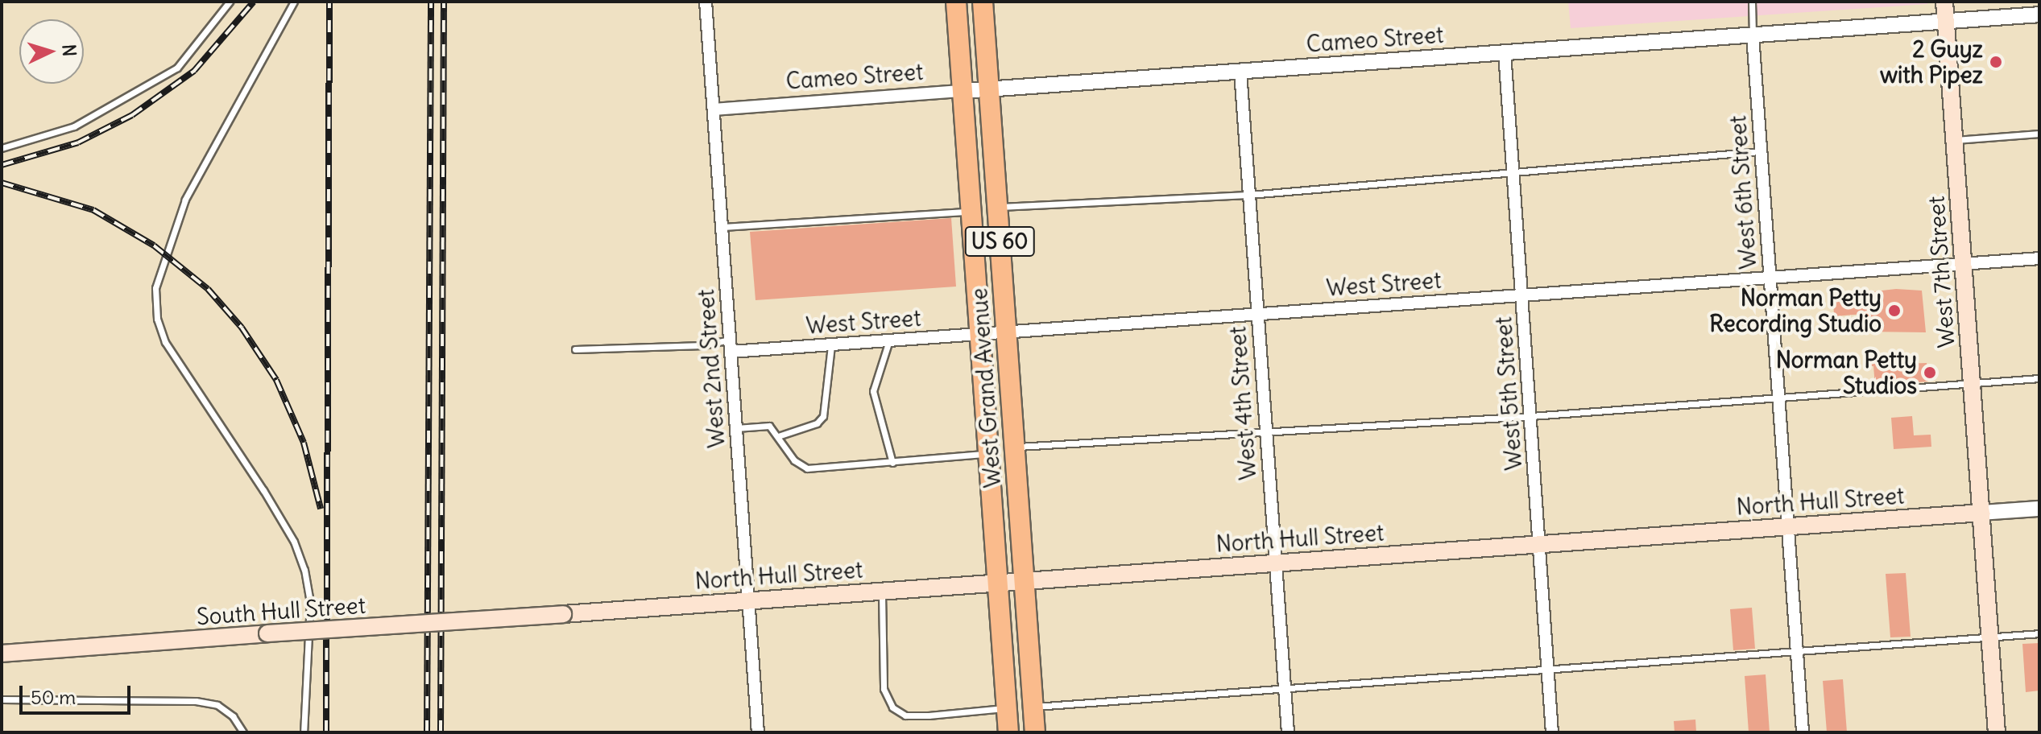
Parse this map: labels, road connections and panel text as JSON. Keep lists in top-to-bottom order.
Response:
{
  "streets": {
    "highway": ["US 60", "West Grand Avenue"],
    "main road": ["West 7th Street", "North Hull Street", "South Hull Street"],
    "street": [
      "Cameo Street",
      "West 6th Street",
      "West Street",
      "West 2nd Street",
      "West 5th Street",
      "West 4th Street"
    ]
  },
  "crossings": [
    ["Cameo Street", "West 6th Street"],
    ["Cameo Street", "West 7th Street"],
    ["Cameo Street", "West 2nd Street"],
    ["Cameo Street", "West Grand Avenue"],
    ["Cameo Street", "West 5th Street"],
    ["Cameo Street", "West 4th Street"],
    ["West 6th Street", "West Street"],
    ["West 6th Street", "North Hull Street"],
    ["West 7th Street", "West Street"],
    ["West 7th Street", "North Hull Street"],
    ["West Street", "West 2nd Street"],
    ["West Street", "West Grand Avenue"],
    ["West Street", "West 5th Street"],
    ["West Street", "West 4th Street"],
    ["West 2nd Street", "North Hull Street"],
    ["West Grand Avenue", "North Hull Street"],
    ["West 5th Street", "North Hull Street"],
    ["West 4th Street", "North Hull Street"],
    ["North Hull Street", "South Hull Street"]
  ],
  "places": ["2 Guyz with Pipez", "Norman Petty Recording Studio", "Norman Petty Studios"],
  "scale_bar": "50 m",
  "north": "right"
}
